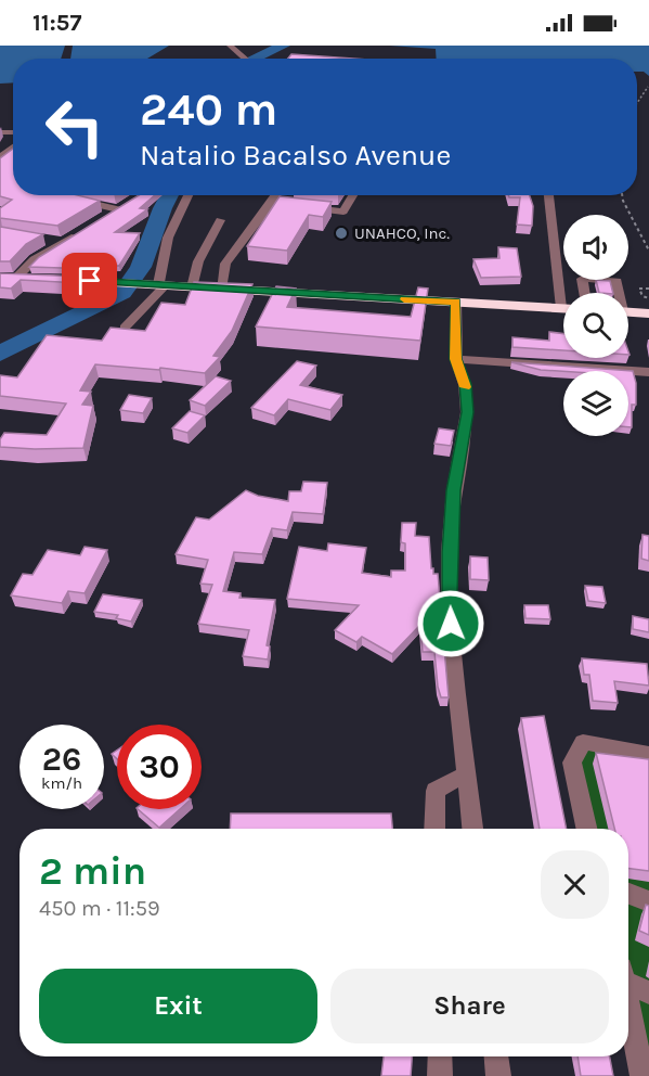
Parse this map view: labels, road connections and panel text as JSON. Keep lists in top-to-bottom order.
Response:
{
  "places": ["UNAHCO, Inc."],
  "page": {
    "status": "11:57",
    "turn": ["240 m", "Natalio Bacalso Avenue"],
    "speed": "26 km/h",
    "limit": "30",
    "heading": ["2 min", "450 m · 11:59"],
    "buttons": ["Exit", "Share"]
  }
}
